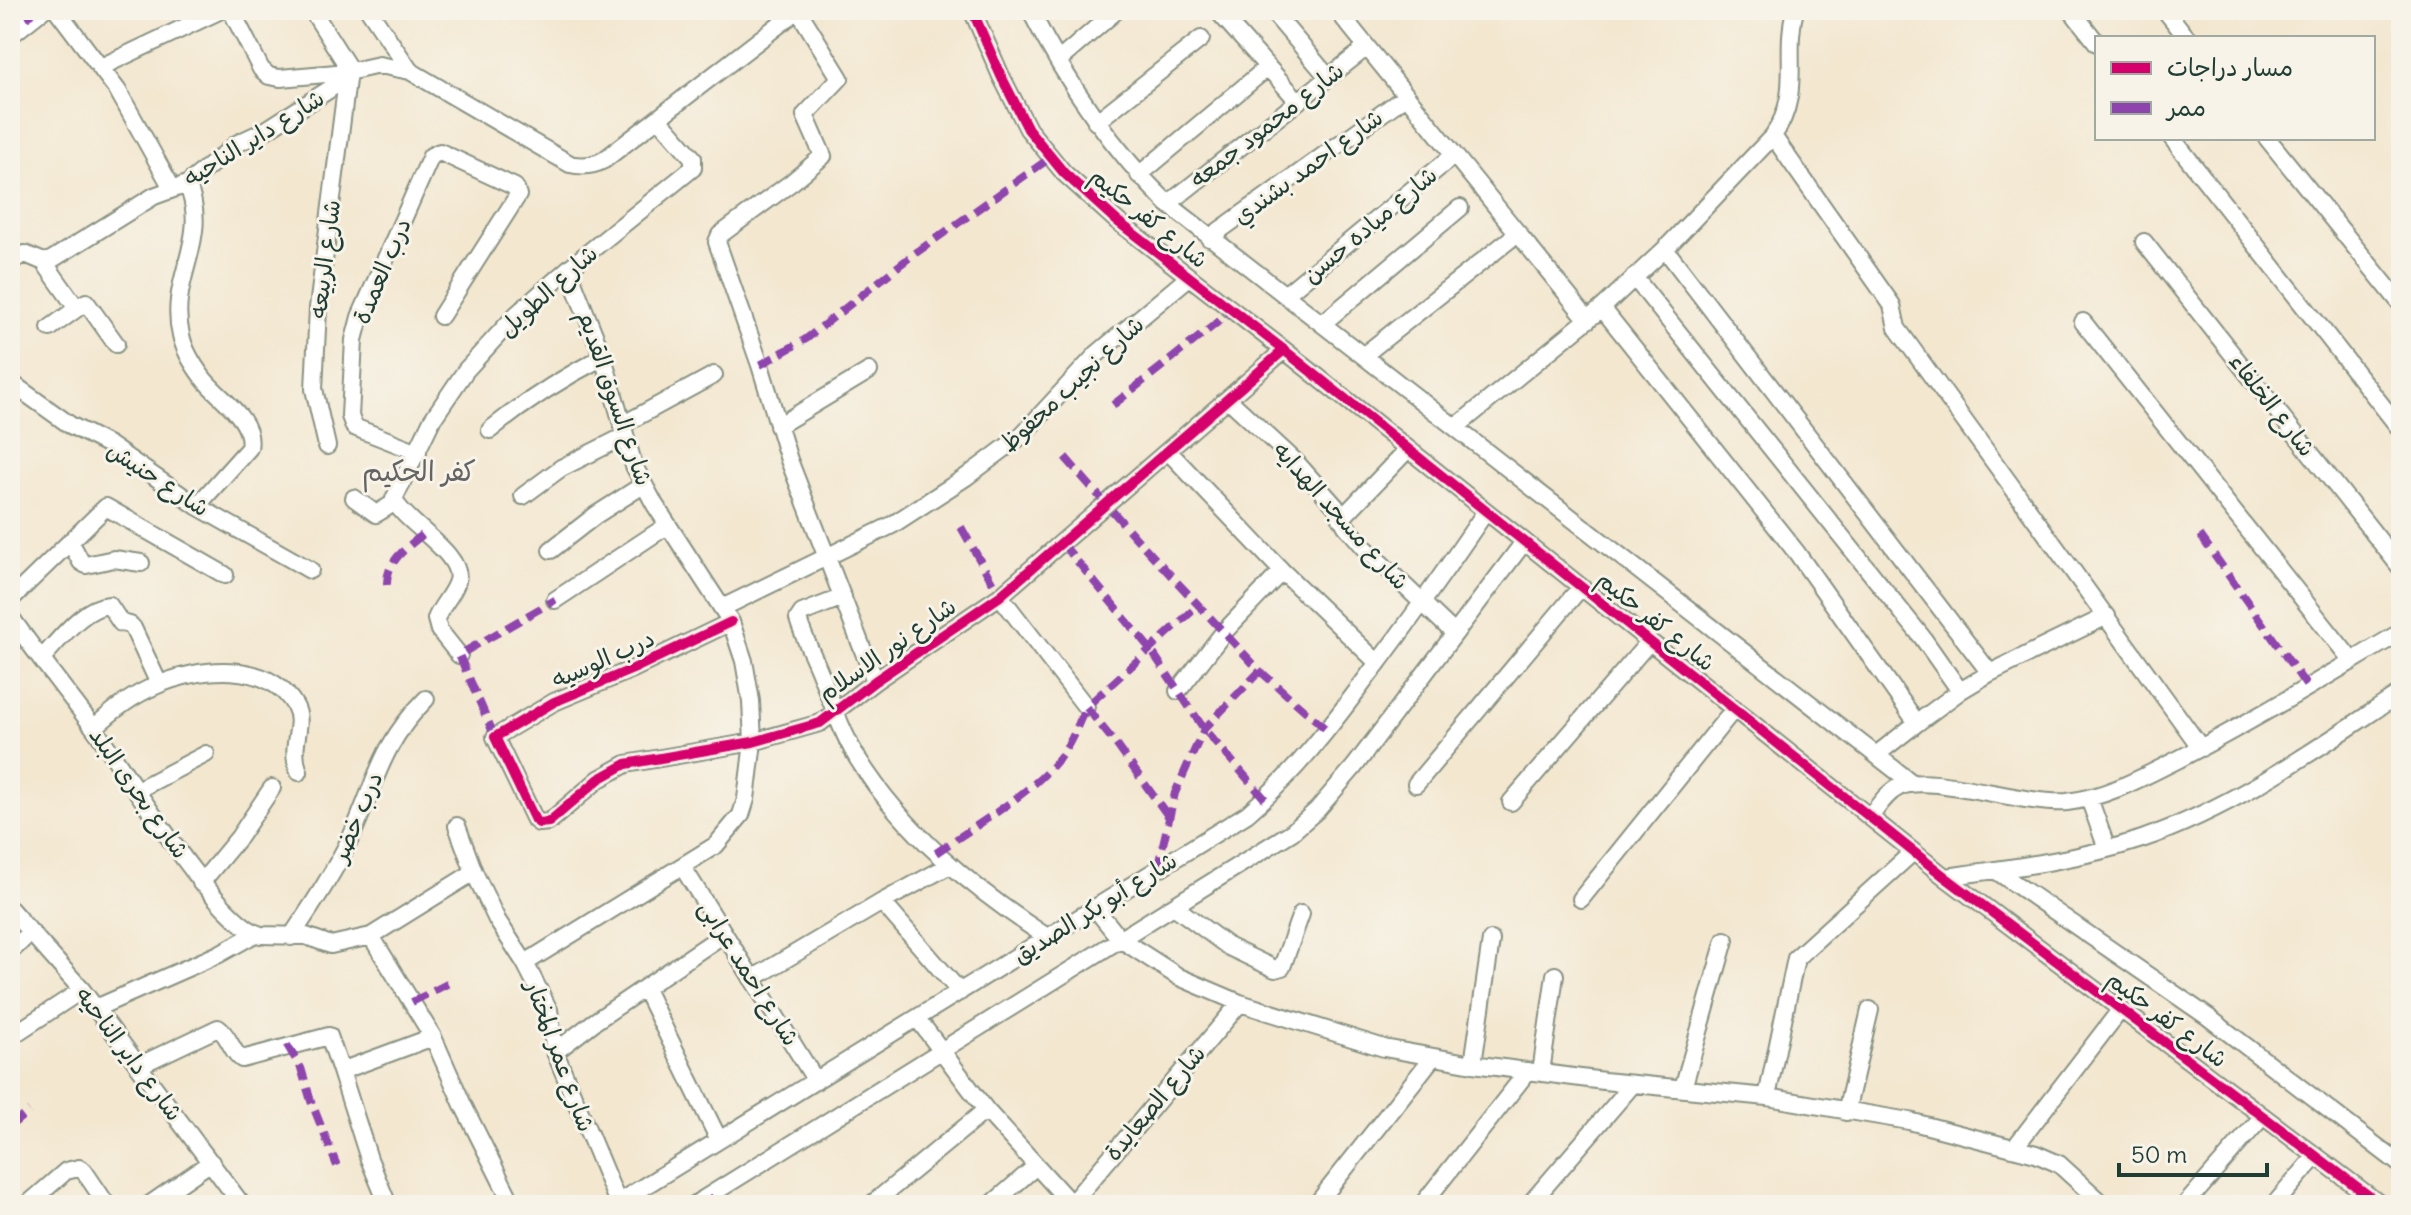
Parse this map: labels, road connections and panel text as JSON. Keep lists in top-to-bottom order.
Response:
{
  "streets": {
    "street": [
      "شارع محمود جمعه",
      "شارع داير الناحيه",
      "شارع احمد بشندي",
      "شارع كفر حكيم",
      "شارع مياده حسن",
      "شارع الربيعه",
      "درب العمدة",
      "شارع الطويل",
      "شارع نجيب محفوظ",
      "شارع السوق القديم",
      "شارع الخلفاء",
      "شارع حنيش",
      "شارع مسجد الهدايه",
      "شارع نور الاسلام",
      "درب الوسيه",
      "شارع بحرى البلد",
      "درب خضر",
      "شارع أبو بكر الصديق",
      "شارع احمد عرابى",
      "شارع عمر المختار",
      "شارع الصعايدة"
    ]
  },
  "crossings": [
    ["شارع محمود جمعه", "شارع كفر حكيم"],
    ["شارع داير الناحيه", "شارع الربيعه"],
    ["شارع احمد بشندي", "شارع كفر حكيم"],
    ["شارع كفر حكيم", "شارع مياده حسن"],
    ["شارع كفر حكيم", "شارع نجيب محفوظ"],
    ["شارع كفر حكيم", "شارع نور الاسلام"],
    ["شارع كفر حكيم", "شارع أبو بكر الصديق"],
    ["درب العمدة", "شارع الطويل"],
    ["شارع الطويل", "شارع السوق القديم"],
    ["شارع نجيب محفوظ", "شارع السوق القديم"],
    ["شارع نجيب محفوظ", "درب الوسيه"],
    ["شارع السوق القديم", "شارع نور الاسلام"],
    ["شارع السوق القديم", "درب الوسيه"],
    ["شارع السوق القديم", "شارع احمد عرابى"],
    ["شارع السوق القديم", "شارع عمر المختار"],
    ["شارع مسجد الهدايه", "شارع نور الاسلام"],
    ["شارع مسجد الهدايه", "شارع أبو بكر الصديق"],
    ["شارع نور الاسلام", "درب الوسيه"],
    ["شارع أبو بكر الصديق", "شارع احمد عرابى"],
    ["شارع أبو بكر الصديق", "شارع عمر المختار"]
  ],
  "districts": ["كفر الحكيم"],
  "legend": ["مسار دراجات", "ممر"],
  "scale_bar": "50 m"
}
